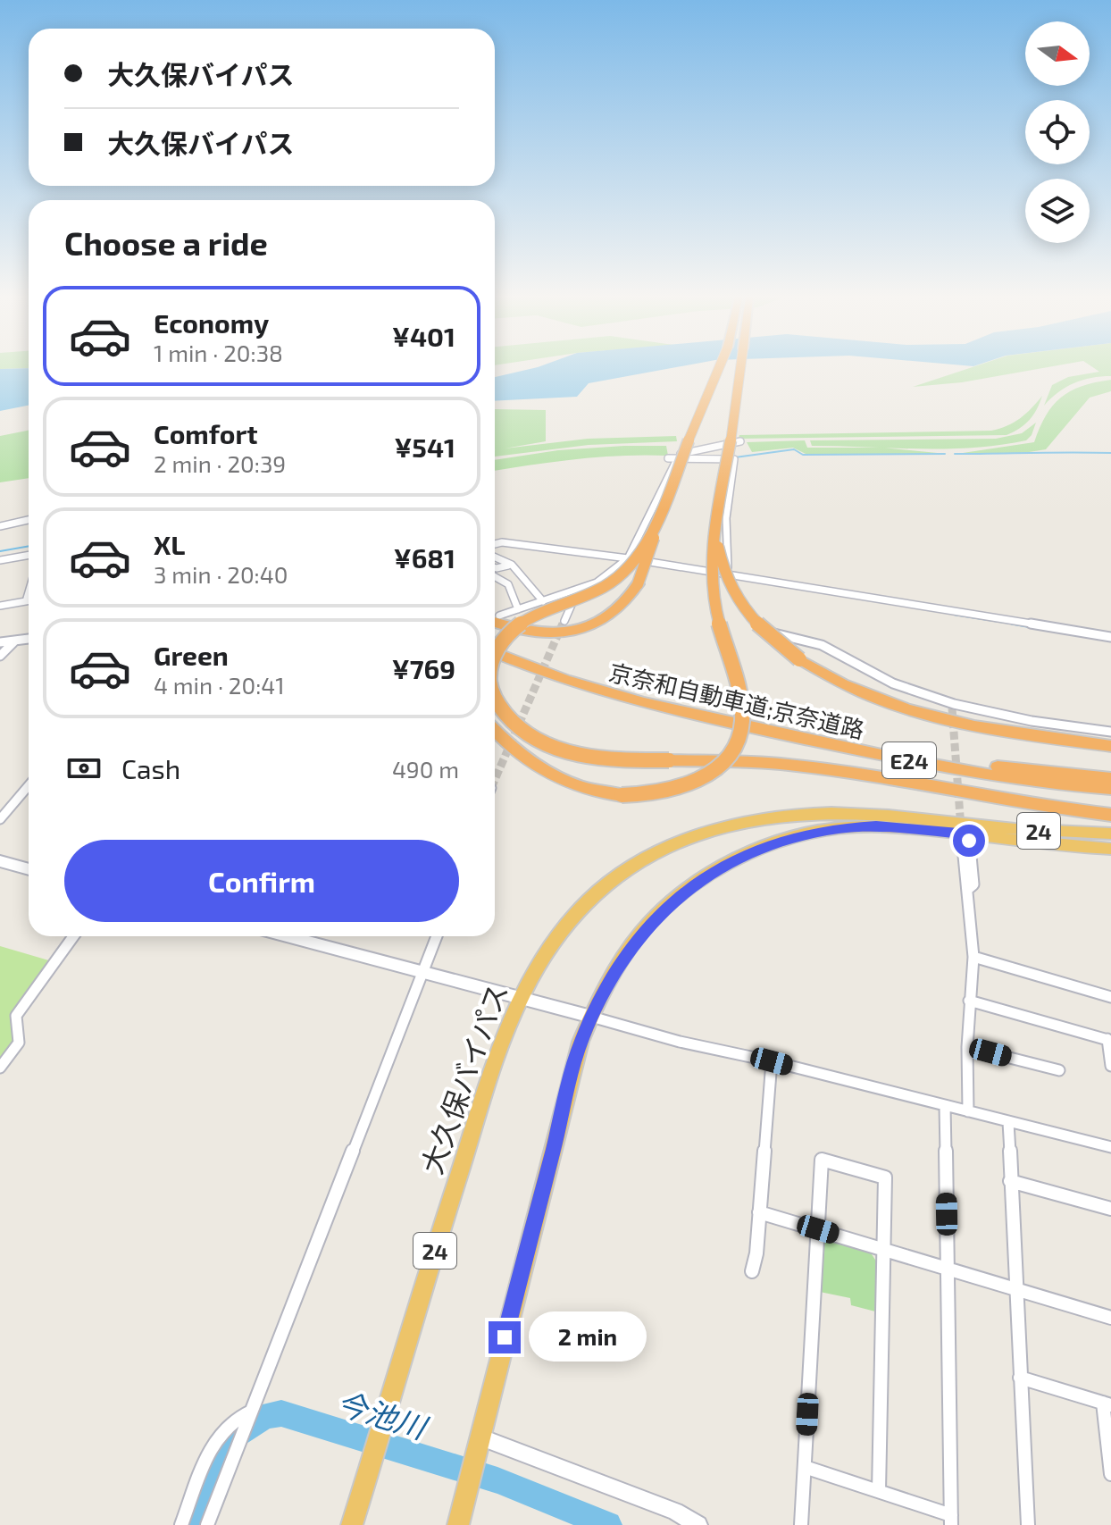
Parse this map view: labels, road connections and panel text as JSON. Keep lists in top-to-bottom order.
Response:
{
  "streets": {
    "highway": [
      "京奈和自動車道;京奈道路",
      "E24",
      "24",
      "大久保バイパス"
    ]
  },
  "water": ["今池川"],
  "north": "right",
  "page": {
    "banner": ["大久保バイパス", "大久保バイパス"],
    "heading": "Choose a ride",
    "list": [
      {
        "name": "Economy",
        "note": "1 min · 20:38",
        "value": "¥401"
      },
      {
        "name": "Comfort",
        "note": "2 min · 20:39",
        "value": "¥541"
      },
      {
        "name": "XL",
        "note": "3 min · 20:40",
        "value": "¥681"
      },
      {
        "name": "Green",
        "note": "4 min · 20:41",
        "value": "¥769"
      }
    ],
    "pay": ["Cash", "490 m"],
    "buttons": "Confirm",
    "bubble": "2 min"
  }
}
